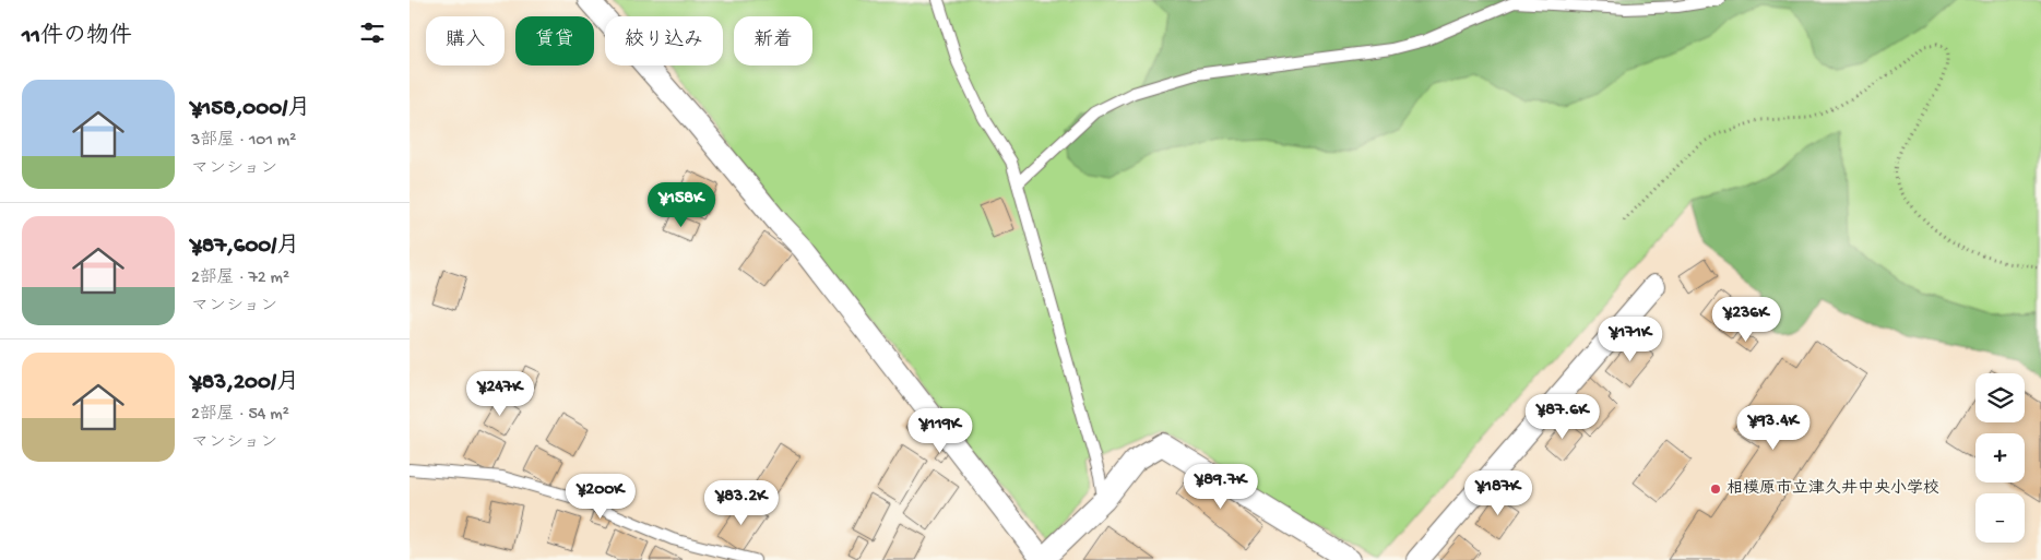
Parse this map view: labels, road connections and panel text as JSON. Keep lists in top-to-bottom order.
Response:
{
  "places": ["相模原市立津久井中央小学校"],
  "page": {
    "heading": "11件の物件",
    "chip": [
      "購入",
      "賃貸",
      "絞り込み",
      "新着"
    ],
    "list": [
      {
        "name": "¥158,000/月",
        "note": "3部屋 · 101 m² · マンション"
      },
      {
        "name": "¥87,600/月",
        "note": "2部屋 · 72 m² · マンション"
      },
      {
        "name": "¥83,200/月",
        "note": "2部屋 · 54 m² · マンション"
      }
    ],
    "price": [
      "¥158K",
      "¥236K",
      "¥171K",
      "¥247K",
      "¥87.6K",
      "¥93.4K",
      "¥119K",
      "¥89.7K",
      "¥187K",
      "¥200K",
      "¥83.2K"
    ],
    "map_buttons": ["+", "−"]
  }
}
